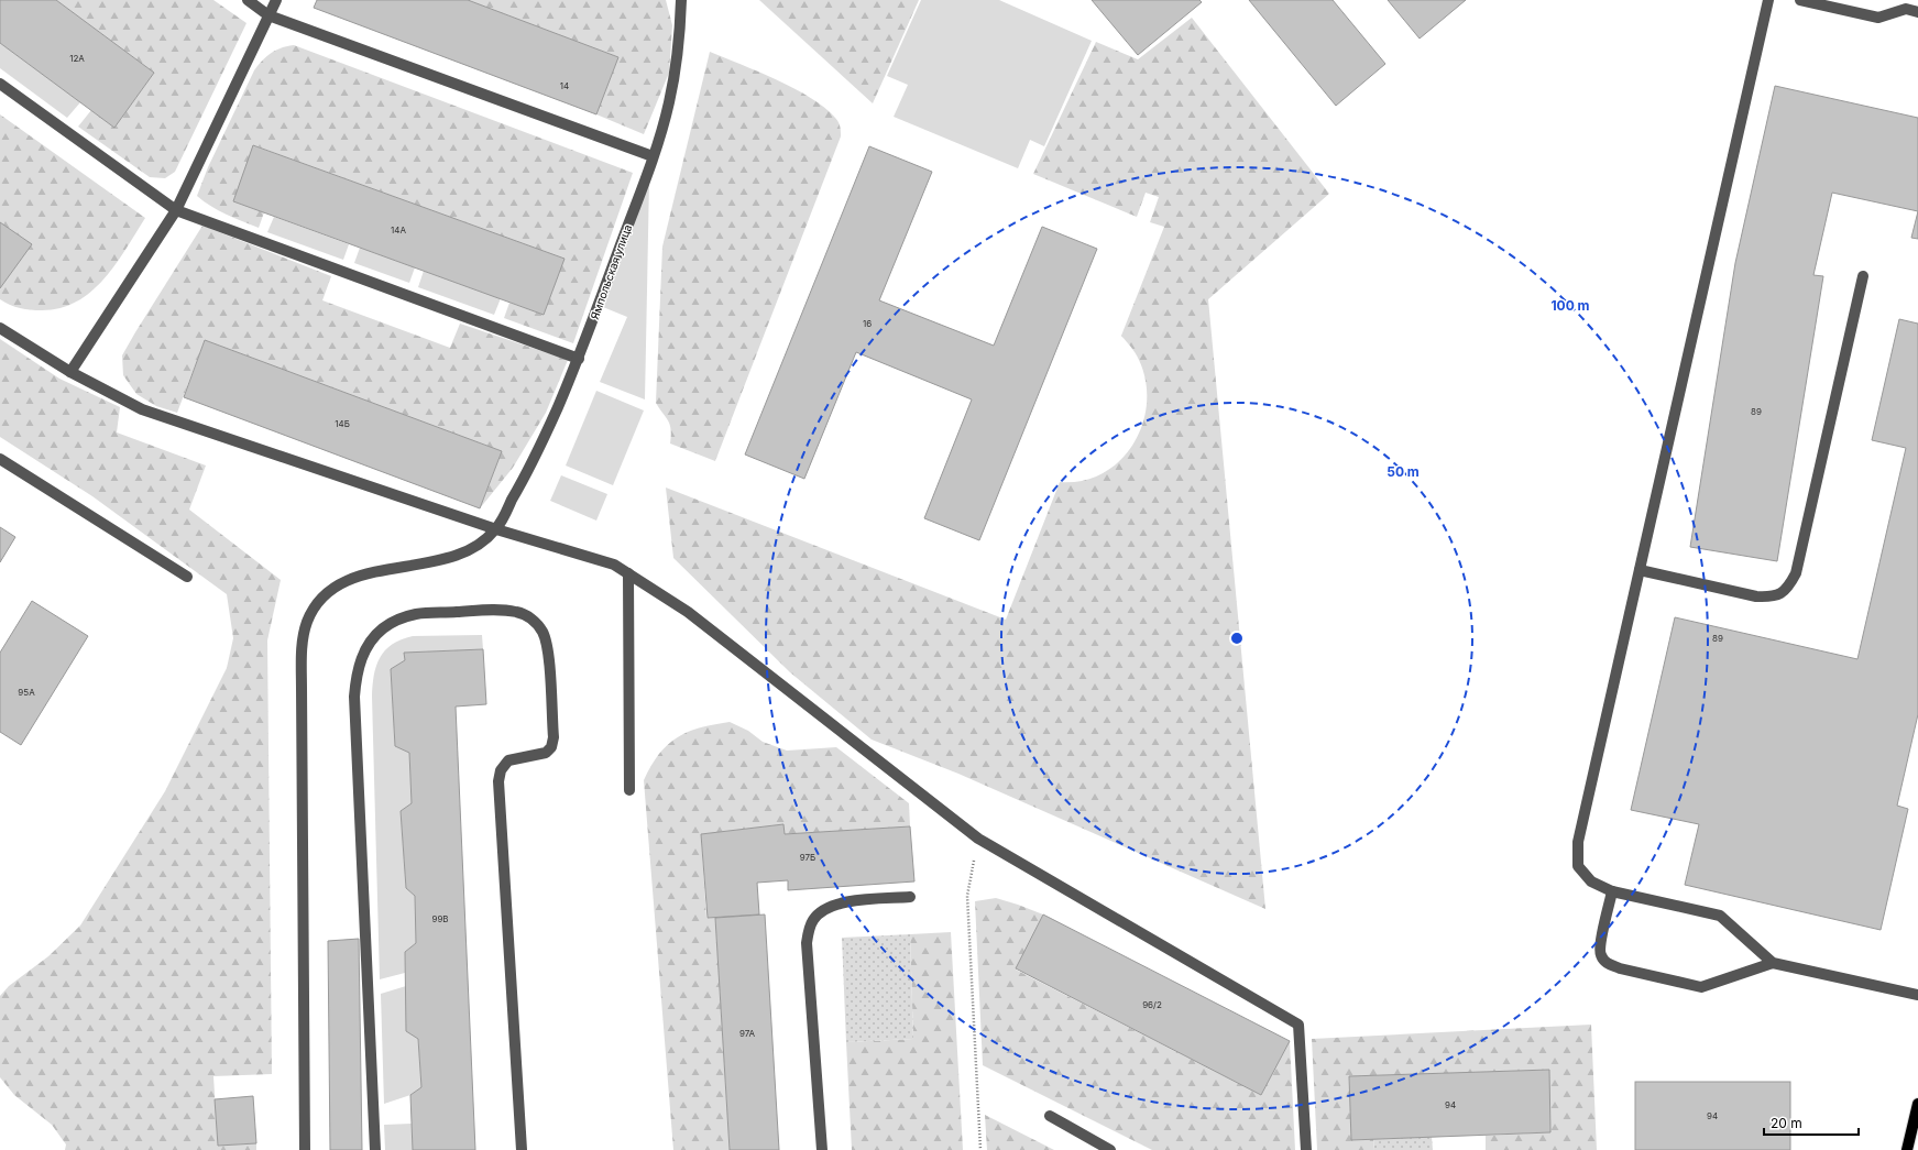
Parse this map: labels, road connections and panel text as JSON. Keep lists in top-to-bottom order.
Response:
{
  "streets": {
    "street": ["Ямпольская улица"]
  },
  "house_numbers": [
    "12А",
    "14",
    "14А",
    "16",
    "89",
    "14Б",
    "89",
    "95А",
    "97Б",
    "99В",
    "96/2",
    "97А",
    "94",
    "94"
  ],
  "scale_bar": "20 m",
  "rings": ["100 m", "50 m"]
}
